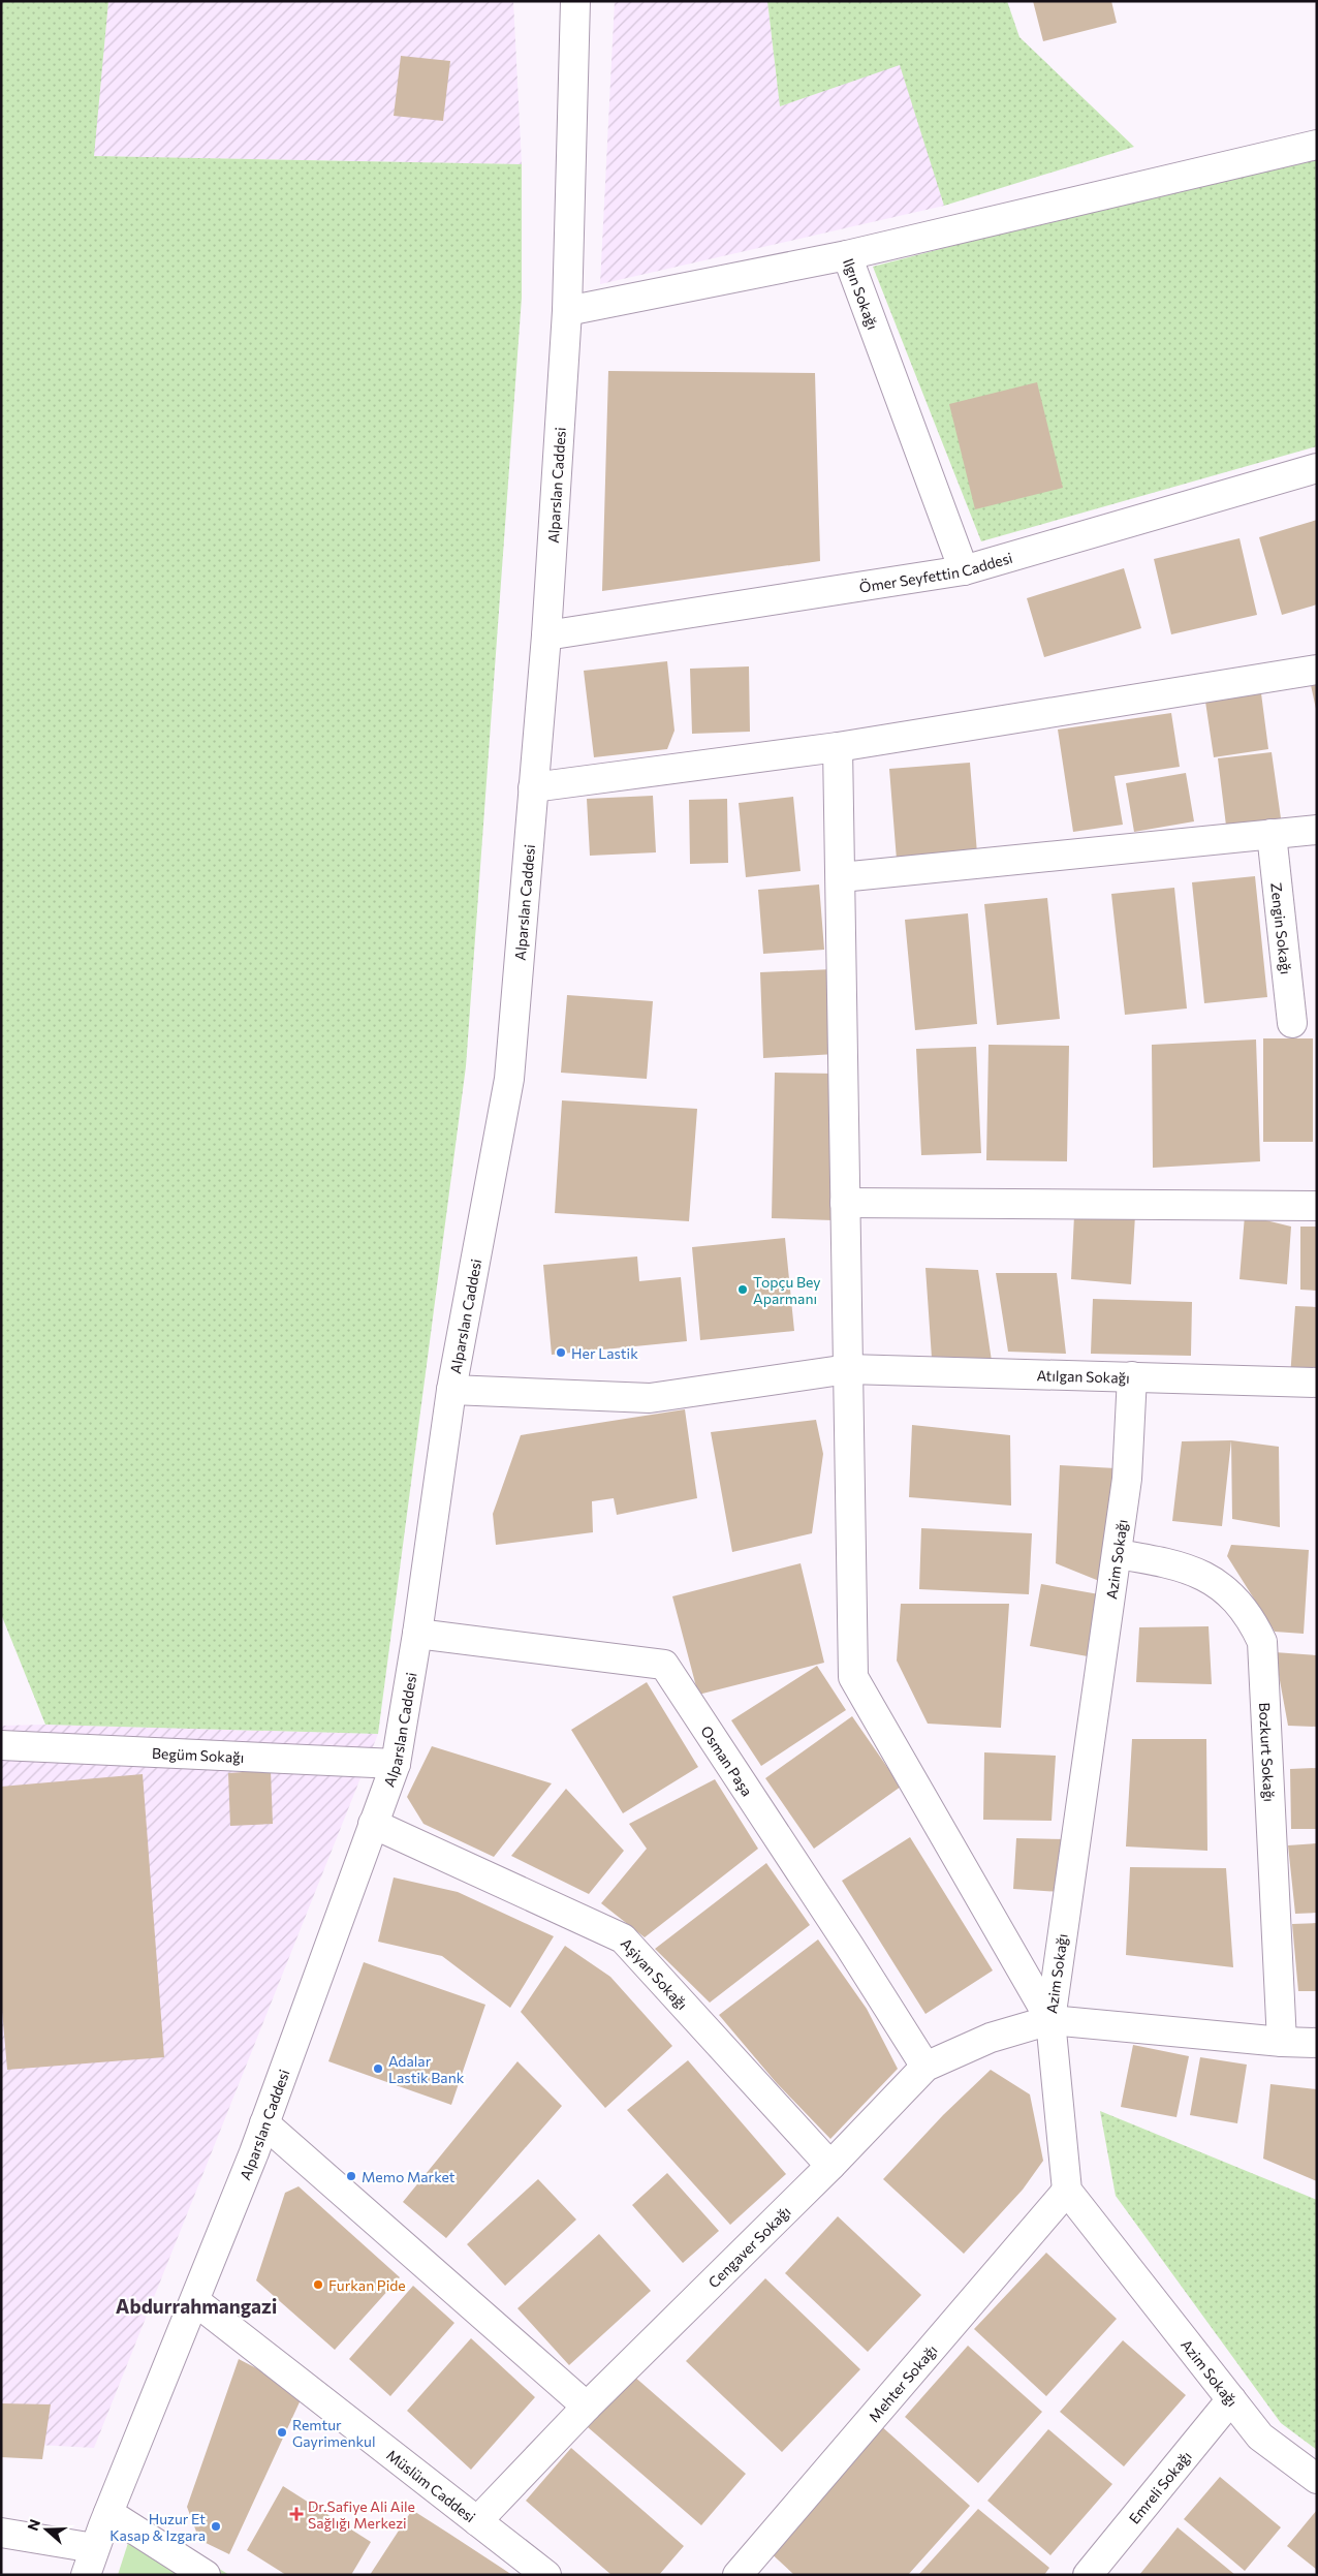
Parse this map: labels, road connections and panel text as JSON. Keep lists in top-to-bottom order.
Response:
{
  "streets": {
    "street": [
      "Ilgın Sokağı",
      "Alparslan Caddesi",
      "Ömer Seyfettin Caddesi",
      "Zengin Sokağı",
      "Atılgan Sokağı",
      "Azim Sokağı",
      "Bozkurt Sokağı",
      "Begüm Sokağı",
      "Osman Paşa",
      "Aşiyan Sokağı",
      "Cengaver Sokağı",
      "Mehter Sokağı",
      "Müslüm Caddesi",
      "Emreli Sokağı"
    ]
  },
  "crossings": [
    ["Ilgın Sokağı", "Alparslan Caddesi"],
    ["Ilgın Sokağı", "Ömer Seyfettin Caddesi"],
    ["Alparslan Caddesi", "Ömer Seyfettin Caddesi"],
    ["Alparslan Caddesi", "Atılgan Sokağı"],
    ["Alparslan Caddesi", "Begüm Sokağı"],
    ["Alparslan Caddesi", "Osman Paşa"],
    ["Alparslan Caddesi", "Aşiyan Sokağı"],
    ["Alparslan Caddesi", "Müslüm Caddesi"],
    ["Atılgan Sokağı", "Azim Sokağı"],
    ["Azim Sokağı", "Bozkurt Sokağı"],
    ["Azim Sokağı", "Cengaver Sokağı"],
    ["Azim Sokağı", "Mehter Sokağı"],
    ["Azim Sokağı", "Emreli Sokağı"],
    ["Osman Paşa", "Cengaver Sokağı"],
    ["Aşiyan Sokağı", "Cengaver Sokağı"],
    ["Cengaver Sokağı", "Müslüm Caddesi"]
  ],
  "districts": ["Abdurrahmangazi"],
  "places": {
    "other": [
      "Topçu Bey Aparmanı",
      "Her Lastik",
      "Adalar Lastik Bank",
      "Memo Market",
      "Furkan Pide",
      "Remtur Gayrimenkul",
      "Huzur Et Kasap & Izgara"
    ],
    "health": ["Dr.Safiye Ali Aile Sağlığı Merkezi"]
  },
  "north": "left"
}
